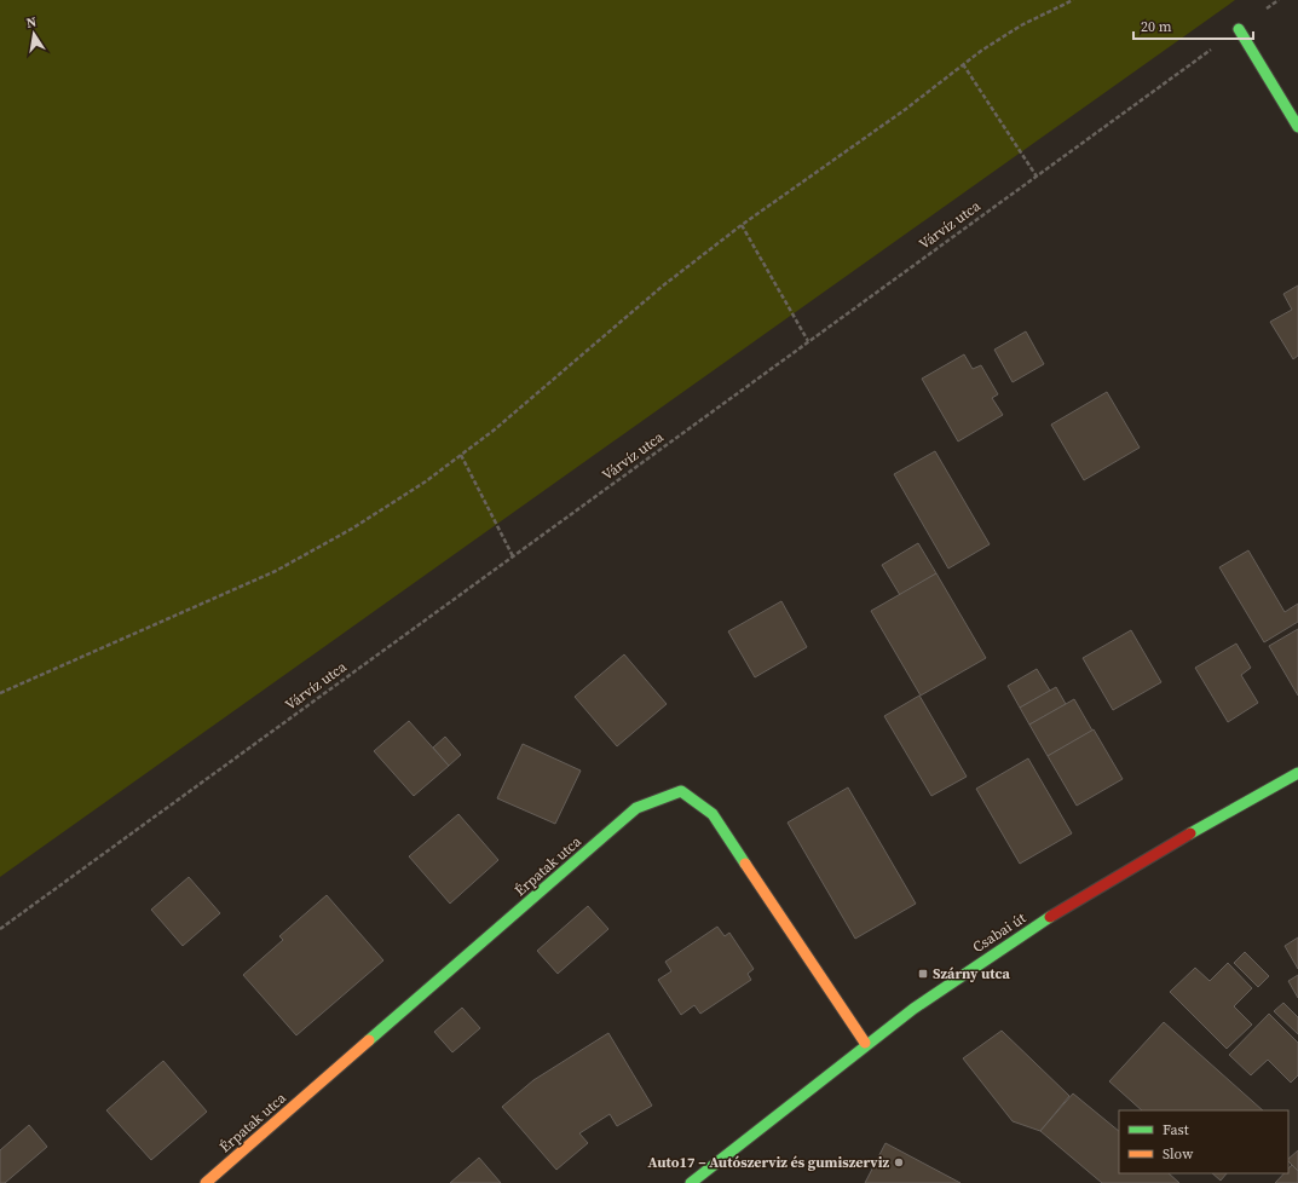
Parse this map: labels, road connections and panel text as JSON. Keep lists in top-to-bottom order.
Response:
{
  "streets": {
    "street": ["Érpatak utca", "Csabai út"],
    "path": ["Várvíz utca"]
  },
  "crossings": [
    ["Érpatak utca", "Csabai út"]
  ],
  "places": {
    "transit": ["Szárny utca"],
    "other": ["Auto17 – Autószerviz és gumiszerviz"]
  },
  "legend": ["Fast", "Slow"],
  "scale_bar": "20 m",
  "north": "top"
}
